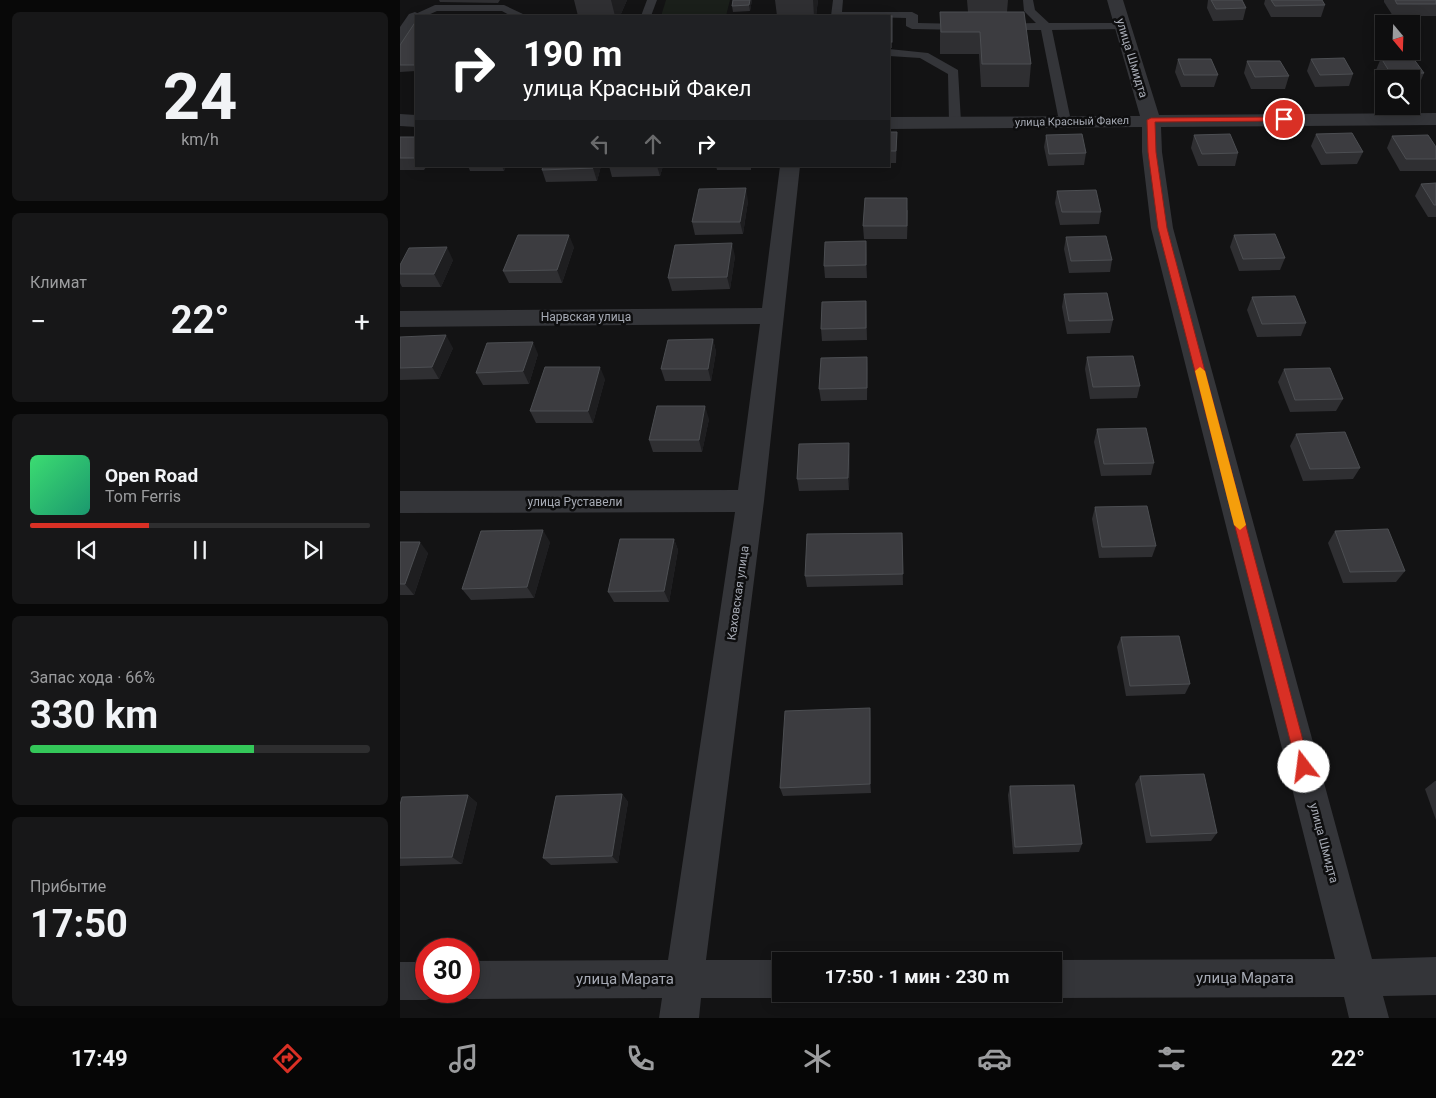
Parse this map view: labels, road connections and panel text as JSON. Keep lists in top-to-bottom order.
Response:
{
  "streets": {
    "street": [
      "улица Шмидта",
      "улица Красный Факел",
      "Нарвская улица",
      "улица Руставели",
      "Каховская улица",
      "улица Марата"
    ]
  },
  "crossings": [
    ["улица Шмидта", "улица Красный Факел"],
    ["улица Шмидта", "улица Марата"],
    ["Нарвская улица", "Каховская улица"],
    ["улица Руставели", "Каховская улица"],
    ["Каховская улица", "улица Марата"]
  ],
  "north": "bottom",
  "page": {
    "tile": [
      ["24", "km/h"],
      "Климат",
      ["Запас хода · 66%", "330 km"],
      ["Прибытие", "17:50"]
    ],
    "turn": ["190 m", "улица Красный Факел"],
    "heat": ["−", "22°", "+"],
    "song": ["Open Road", "Tom Ferris"],
    "limit": "30",
    "trip": "17:50 · 1 мин · 230 m",
    "tabs": ["17:49", "22°"]
  }
}
